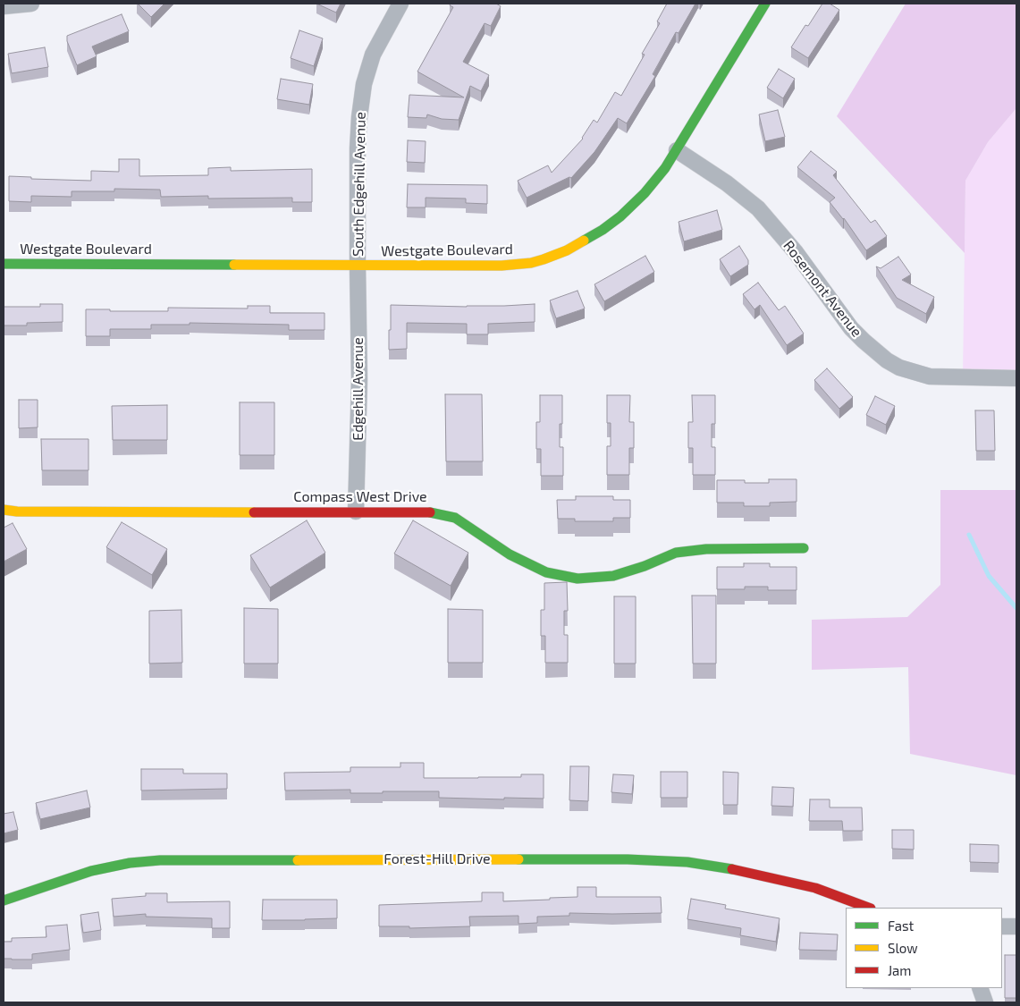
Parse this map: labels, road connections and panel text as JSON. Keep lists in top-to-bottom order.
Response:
{
  "streets": {
    "street": [
      "South Edgehill Avenue",
      "Westgate Boulevard",
      "Rosemont Avenue",
      "Edgehill Avenue",
      "Compass West Drive",
      "Forest-Hill Drive"
    ]
  },
  "crossings": [
    ["South Edgehill Avenue", "Westgate Boulevard"],
    ["South Edgehill Avenue", "Edgehill Avenue"],
    ["Westgate Boulevard", "Rosemont Avenue"],
    ["Westgate Boulevard", "Edgehill Avenue"],
    ["Edgehill Avenue", "Compass West Drive"]
  ],
  "legend": ["Fast", "Slow", "Jam"]
}
